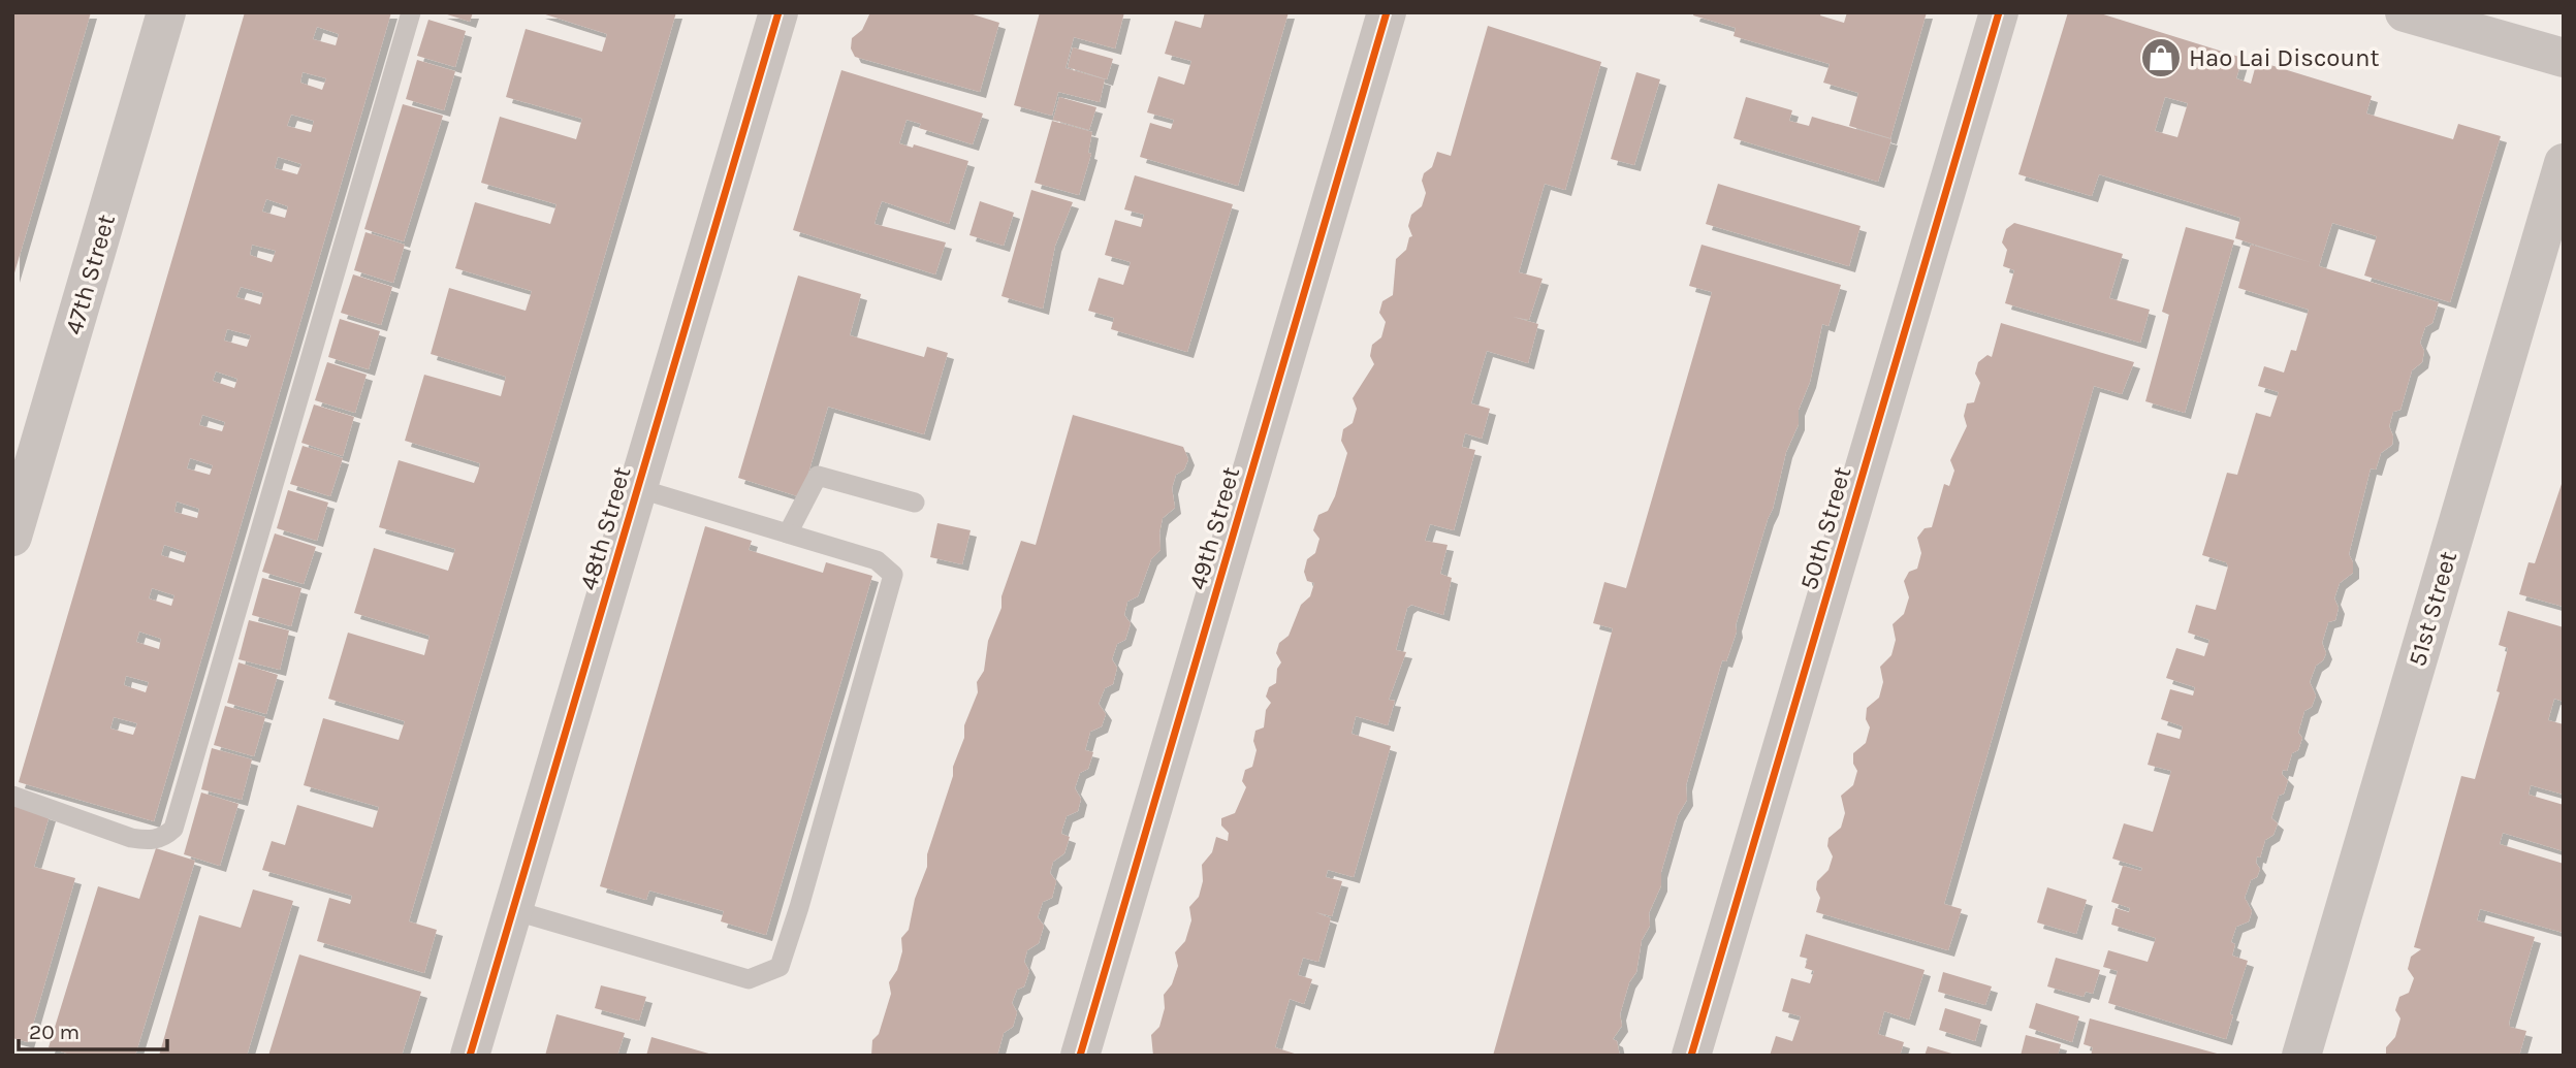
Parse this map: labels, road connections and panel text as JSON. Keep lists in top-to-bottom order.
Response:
{
  "streets": {
    "street": [
      "47th Street",
      "48th Street",
      "49th Street",
      "50th Street",
      "51st Street"
    ]
  },
  "places": {
    "shop": ["Hao Lai Discount"]
  },
  "scale_bar": "20 m"
}
